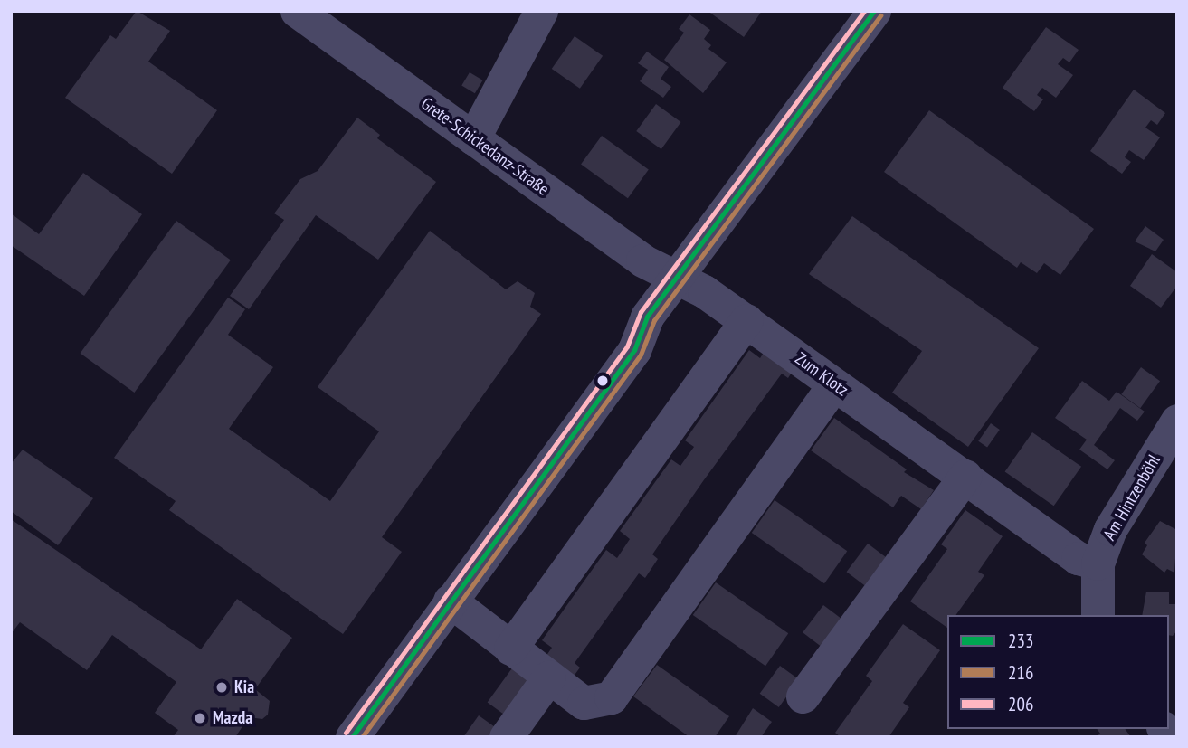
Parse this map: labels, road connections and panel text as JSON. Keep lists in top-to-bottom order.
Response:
{
  "streets": {
    "street": ["Grete-Schickedanz-Straße", "Zum Klotz", "Am Hintzenböhl"]
  },
  "crossings": [
    ["Grete-Schickedanz-Straße", "Zum Klotz"],
    ["Zum Klotz", "Am Hintzenböhl"]
  ],
  "places": ["Kia", "Mazda"],
  "lines": ["transit line 233", "transit line 206", "transit line 216"],
  "legend": ["233", "216", "206"]
}
